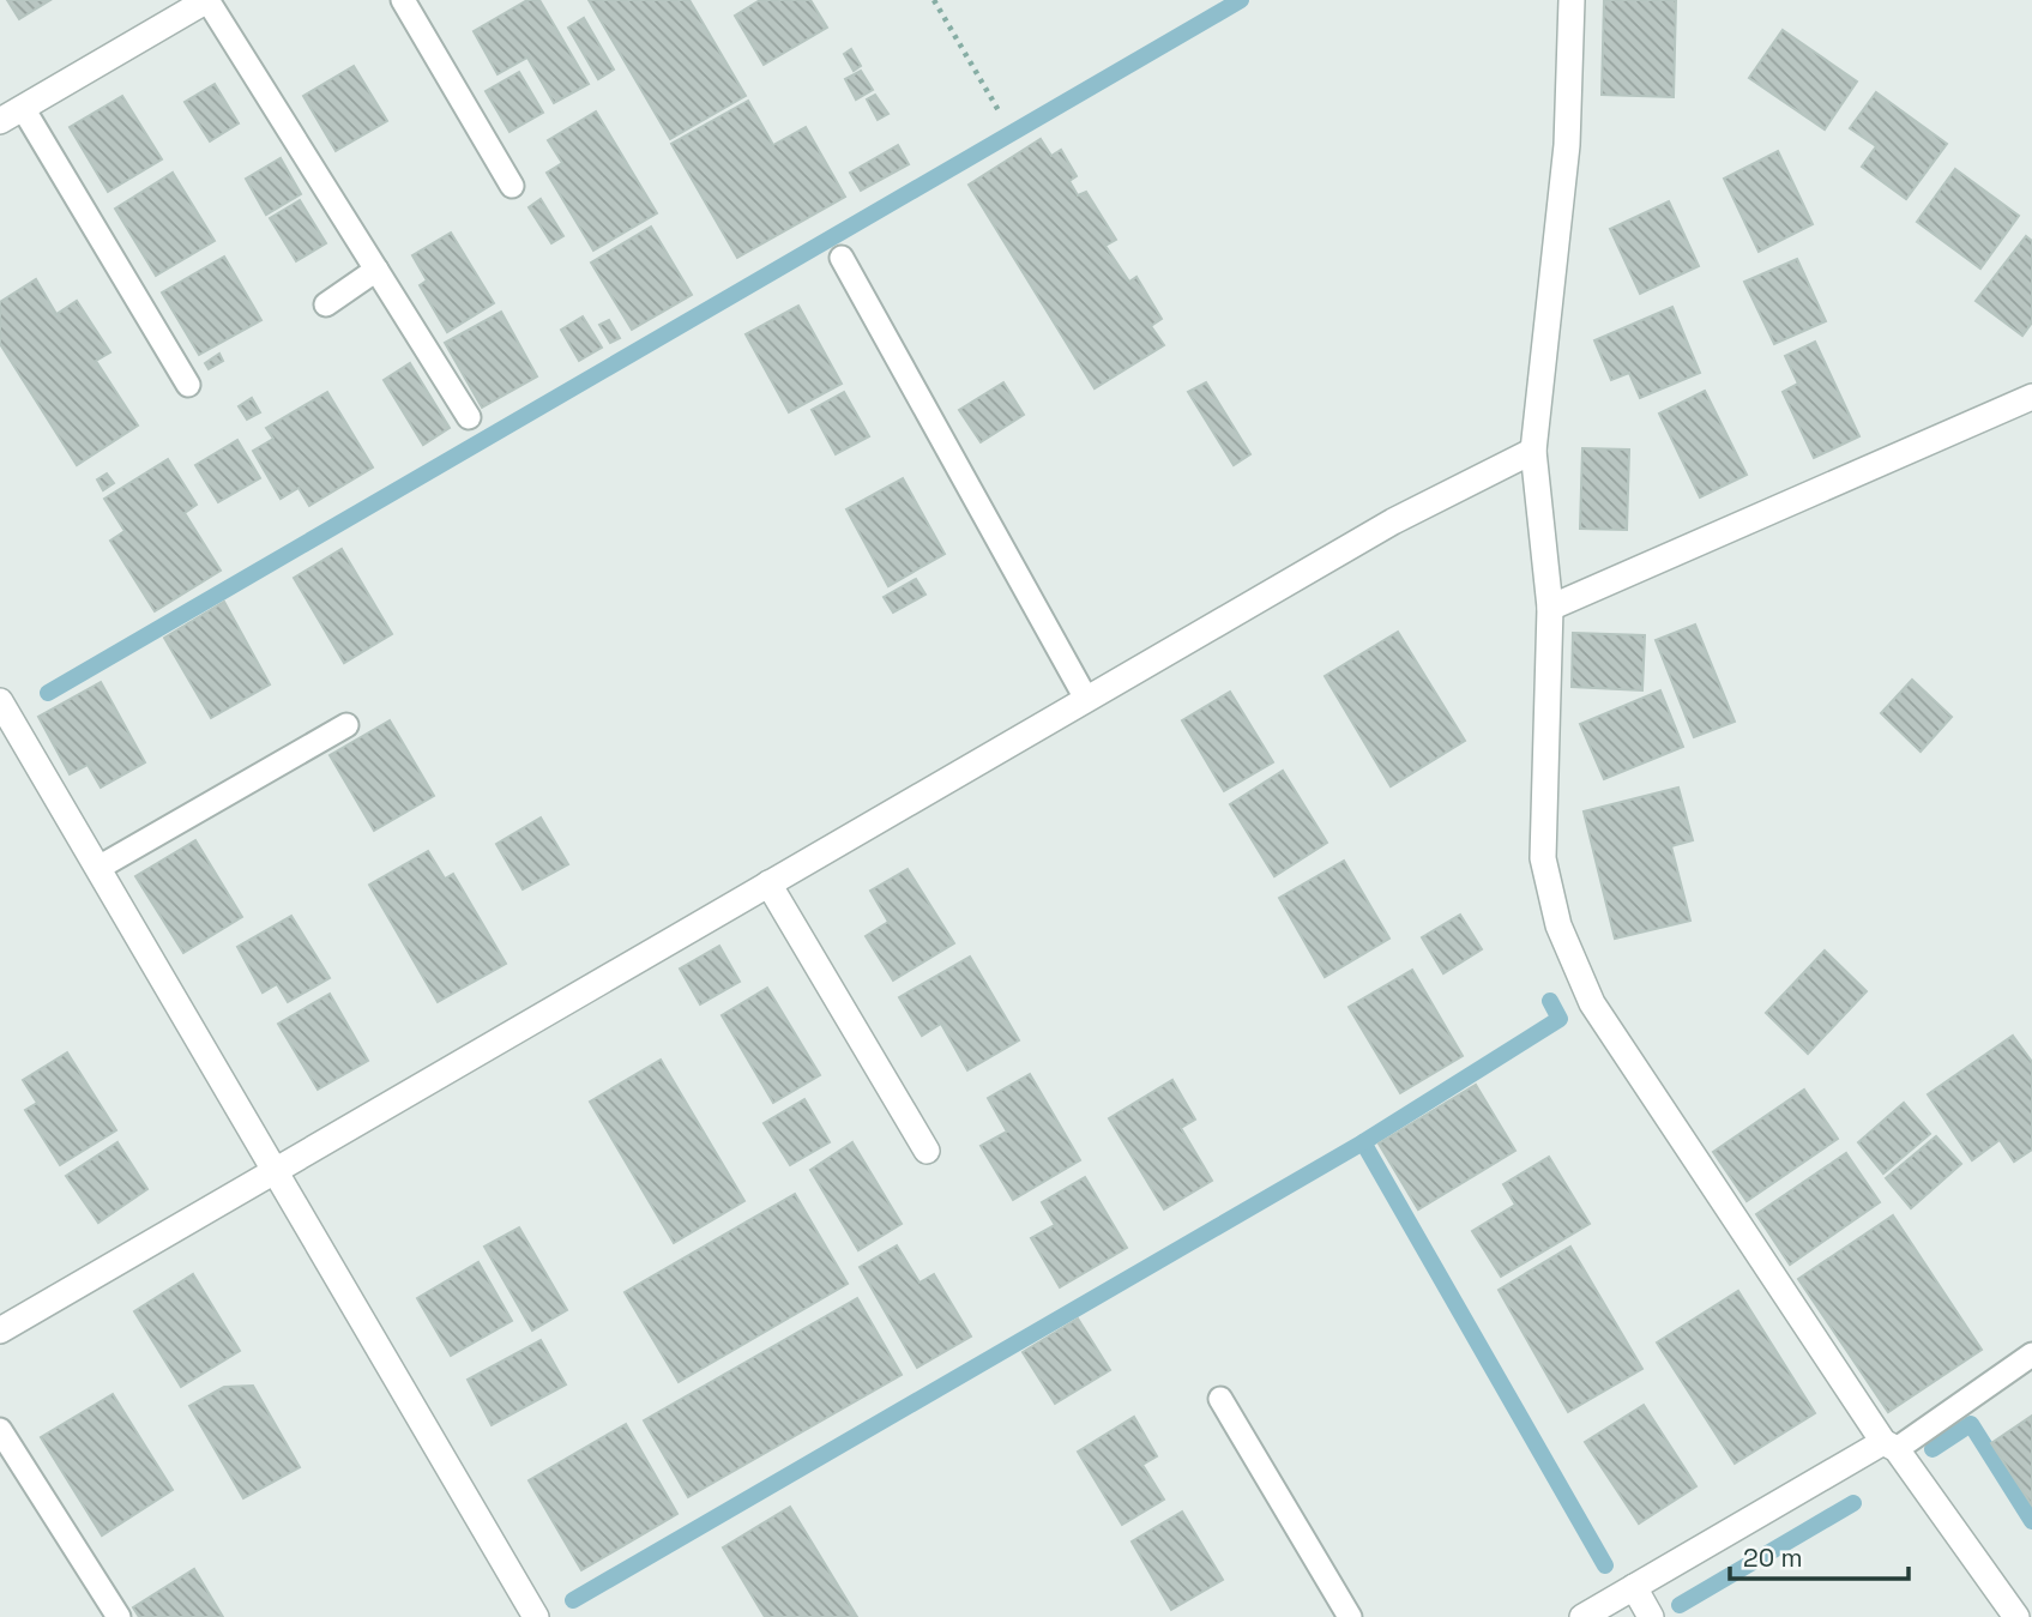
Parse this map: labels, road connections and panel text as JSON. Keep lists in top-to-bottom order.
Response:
{
  "scale_bar": "20 m"
}
